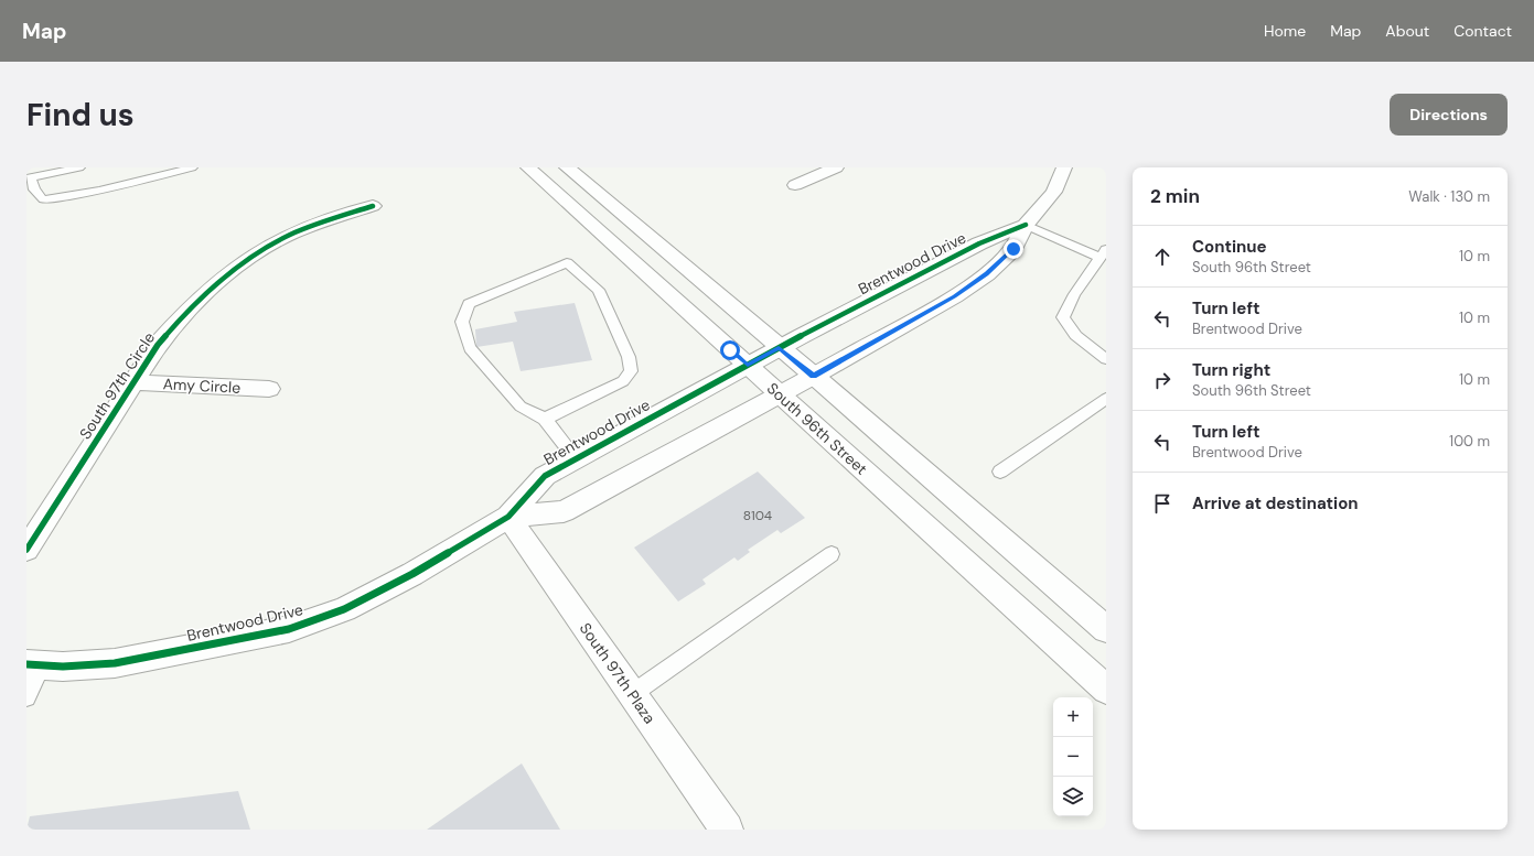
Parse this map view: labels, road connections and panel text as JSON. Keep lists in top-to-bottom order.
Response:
{
  "streets": {
    "street": [
      "Brentwood Drive",
      "South 97th Circle",
      "Amy Circle",
      "South 96th Street",
      "South 97th Plaza"
    ]
  },
  "crossings": [
    ["Brentwood Drive", "South 96th Street"],
    ["Brentwood Drive", "South 97th Plaza"],
    ["South 97th Circle", "Amy Circle"]
  ],
  "house_numbers": ["8104"],
  "page": {
    "header": "Map",
    "nav": [
      "Home",
      "Map",
      "About",
      "Contact"
    ],
    "buttons": "Directions",
    "title": "Find us",
    "heading": ["2 min", "Walk · 130 m"],
    "list": [
      ["Continue", "South 96th Street", "10 m"],
      ["Turn left", "Brentwood Drive", "10 m"],
      ["Turn right", "South 96th Street", "10 m"],
      ["Turn left", "Brentwood Drive", "100 m"],
      "Arrive at destination"
    ],
    "map_buttons": ["+", "−"]
  }
}
